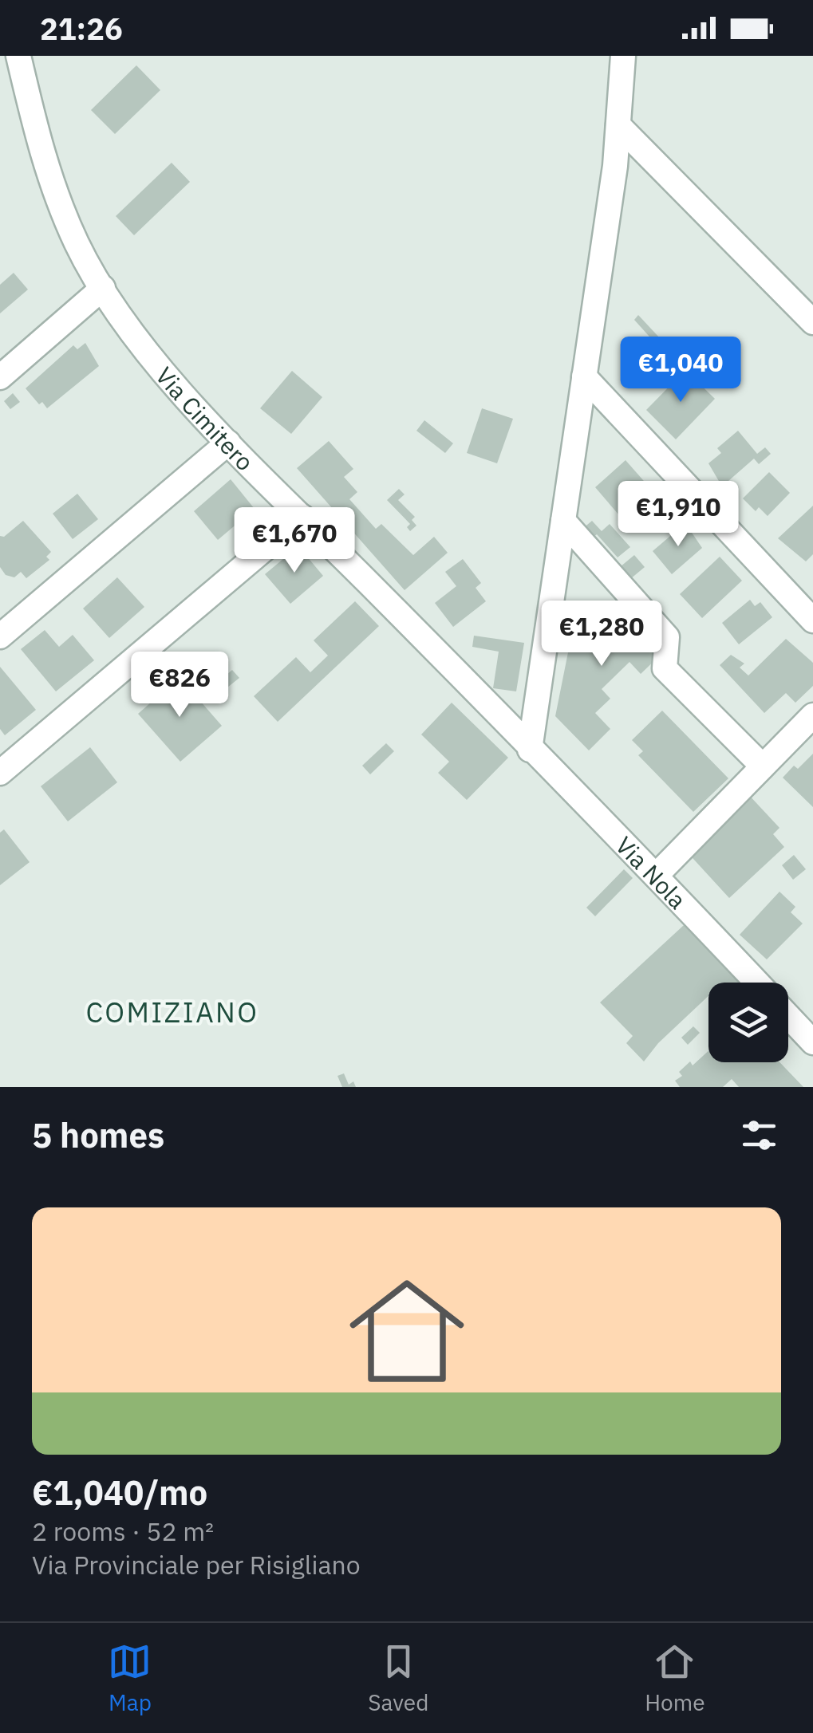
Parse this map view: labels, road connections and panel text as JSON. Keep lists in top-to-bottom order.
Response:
{
  "streets": {
    "street": ["Via Cimitero", "Via Nola"]
  },
  "crossings": [
    ["Via Cimitero", "Via Nola"]
  ],
  "districts": ["COMIZIANO"],
  "page": {
    "status": "21:26",
    "price": [
      "€1,040",
      "€1,910",
      "€1,670",
      "€1,280",
      "€826"
    ],
    "heading": "5 homes",
    "list": [
      {
        "name": "€1,040/mo",
        "note": "2 rooms · 52 m² · Via Provinciale per Risigliano"
      }
    ],
    "tabs": ["Map", "Saved", "Home"]
  }
}
